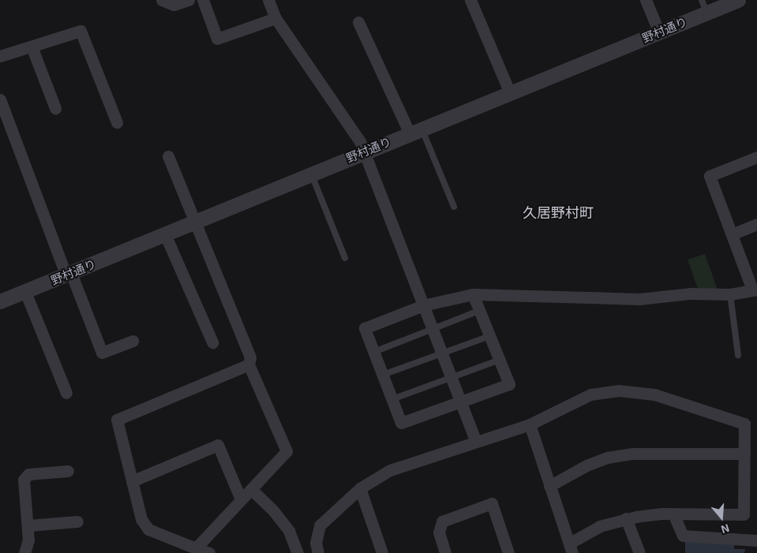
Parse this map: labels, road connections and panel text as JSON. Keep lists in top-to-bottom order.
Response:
{
  "streets": {
    "street": ["野村通り"]
  },
  "districts": ["久居野村町"],
  "north": "bottom"
}
